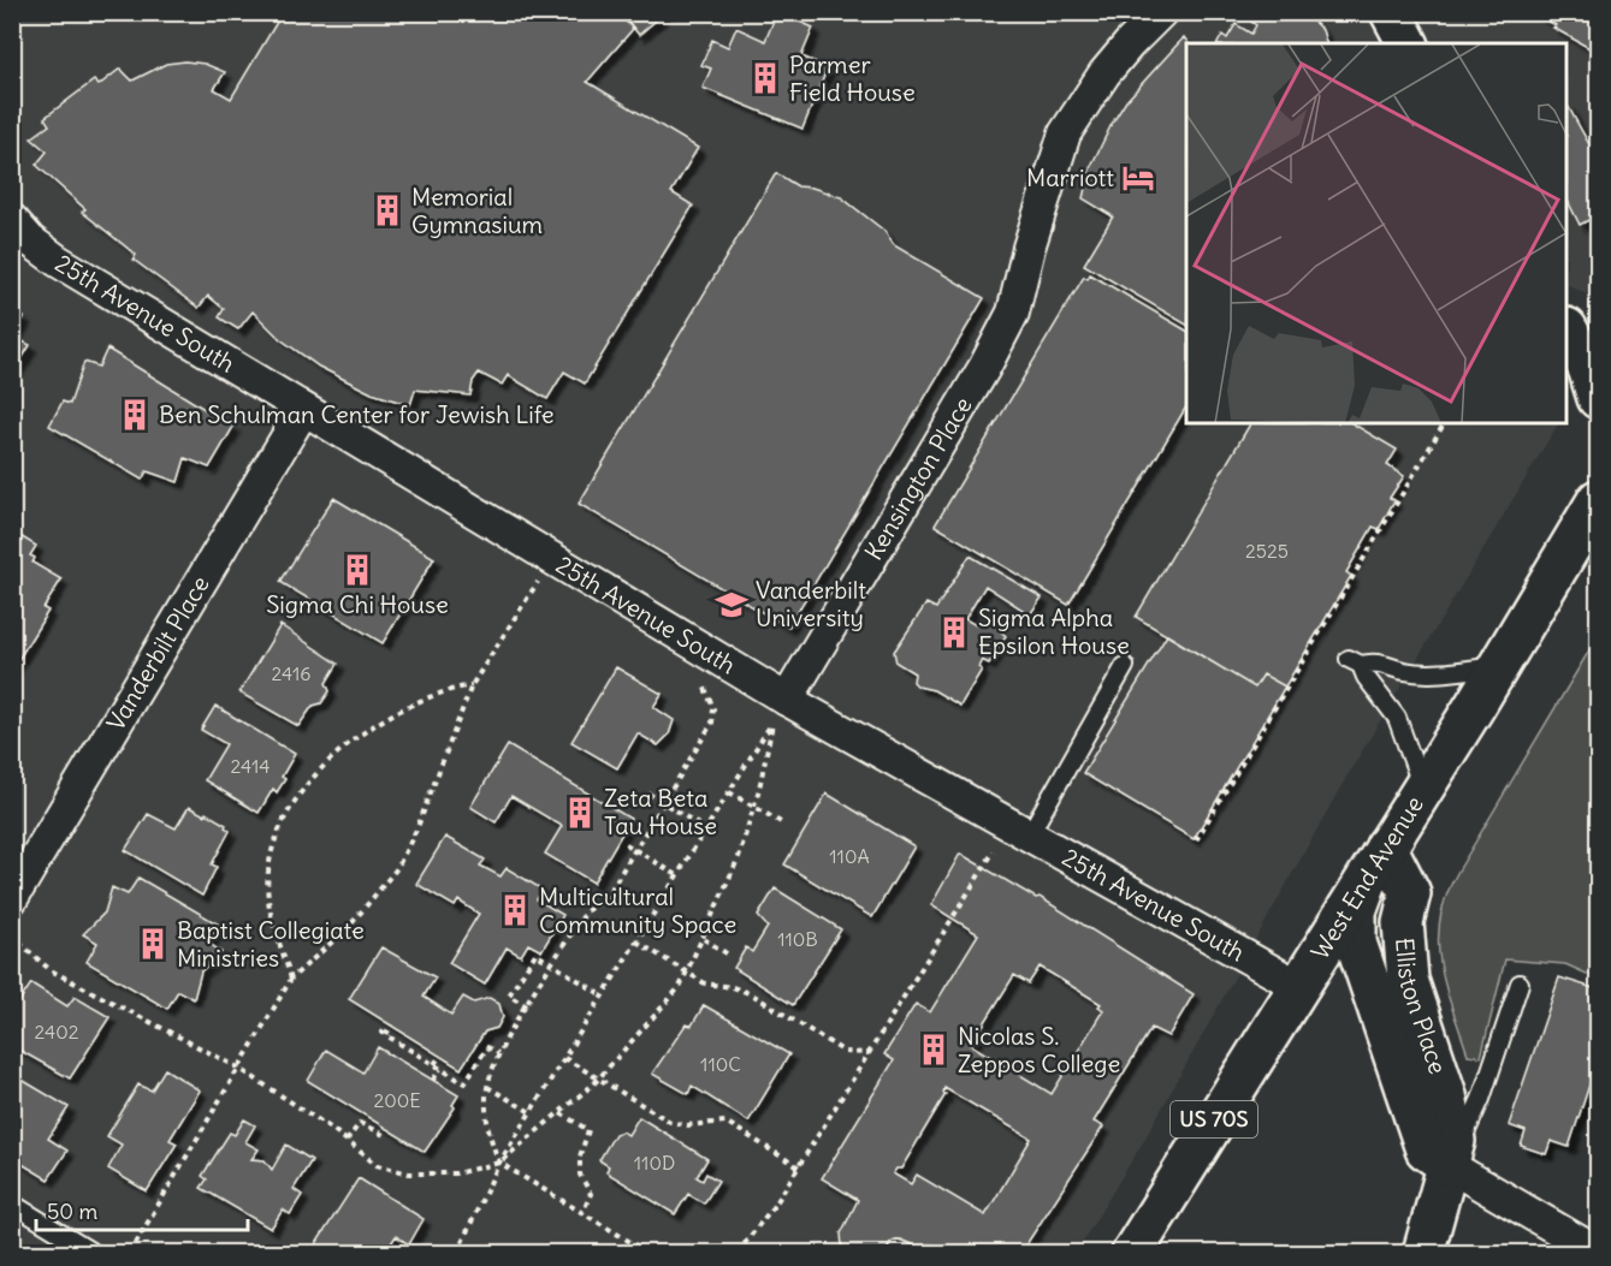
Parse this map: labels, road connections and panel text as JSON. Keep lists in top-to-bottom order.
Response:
{
  "streets": {
    "main road": ["West End Avenue", "Elliston Place", "US 70S"],
    "street": ["25th Avenue South", "Kensington Place", "Vanderbilt Place"]
  },
  "crossings": [
    ["25th Avenue South", "Kensington Place"],
    ["25th Avenue South", "Vanderbilt Place"],
    ["25th Avenue South", "West End Avenue"],
    ["West End Avenue", "Elliston Place"]
  ],
  "places": {
    "building": [
      "Parmer Field House",
      "Memorial Gymnasium",
      "Ben Schulman Center for Jewish Life",
      "Sigma Chi House",
      "Sigma Alpha Epsilon House",
      "Zeta Beta Tau House",
      "Multicultural Community Space",
      "Baptist Collegiate Ministries",
      "Nicolas S. Zeppos College"
    ],
    "hotel": ["Marriott"],
    "school or university": ["Vanderbilt University"]
  },
  "house_numbers": [
    "2525",
    "2416",
    "2414",
    "110A",
    "110B",
    "2402",
    "110C",
    "200E",
    "110D"
  ],
  "scale_bar": "50 m"
}
